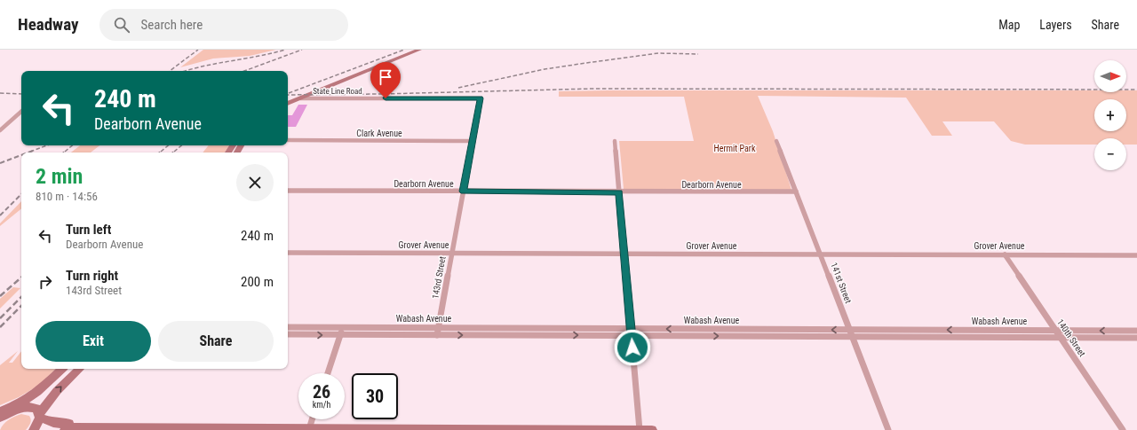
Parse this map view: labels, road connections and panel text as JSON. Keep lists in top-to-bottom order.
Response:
{
  "streets": {
    "street": [
      "State Line Road",
      "Clark Avenue",
      "Dearborn Avenue",
      "Grover Avenue",
      "143rd Street",
      "141st Street",
      "Wabash Avenue",
      "140th Street"
    ]
  },
  "crossings": [
    ["State Line Road", "143rd Street"],
    ["Clark Avenue", "143rd Street"],
    ["Dearborn Avenue", "143rd Street"],
    ["Dearborn Avenue", "141st Street"],
    ["Grover Avenue", "143rd Street"],
    ["Grover Avenue", "141st Street"],
    ["Grover Avenue", "140th Street"],
    ["143rd Street", "Wabash Avenue"],
    ["141st Street", "Wabash Avenue"],
    ["Wabash Avenue", "140th Street"]
  ],
  "parks": ["Hermit Park"],
  "north": "right",
  "page": {
    "header": "Headway",
    "search": "Search here",
    "nav": ["Map", "Layers", "Share"],
    "map_buttons": ["+", "−"],
    "turn": ["240 m", "Dearborn Avenue"],
    "heading": ["2 min", "810 m · 14:56"],
    "list": [
      {
        "name": "Turn left",
        "note": "Dearborn Avenue",
        "value": "240 m"
      },
      {
        "name": "Turn right",
        "note": "143rd Street",
        "value": "200 m"
      }
    ],
    "buttons": ["Exit", "Share"],
    "speed": "26 km/h",
    "limit": "30"
  }
}
